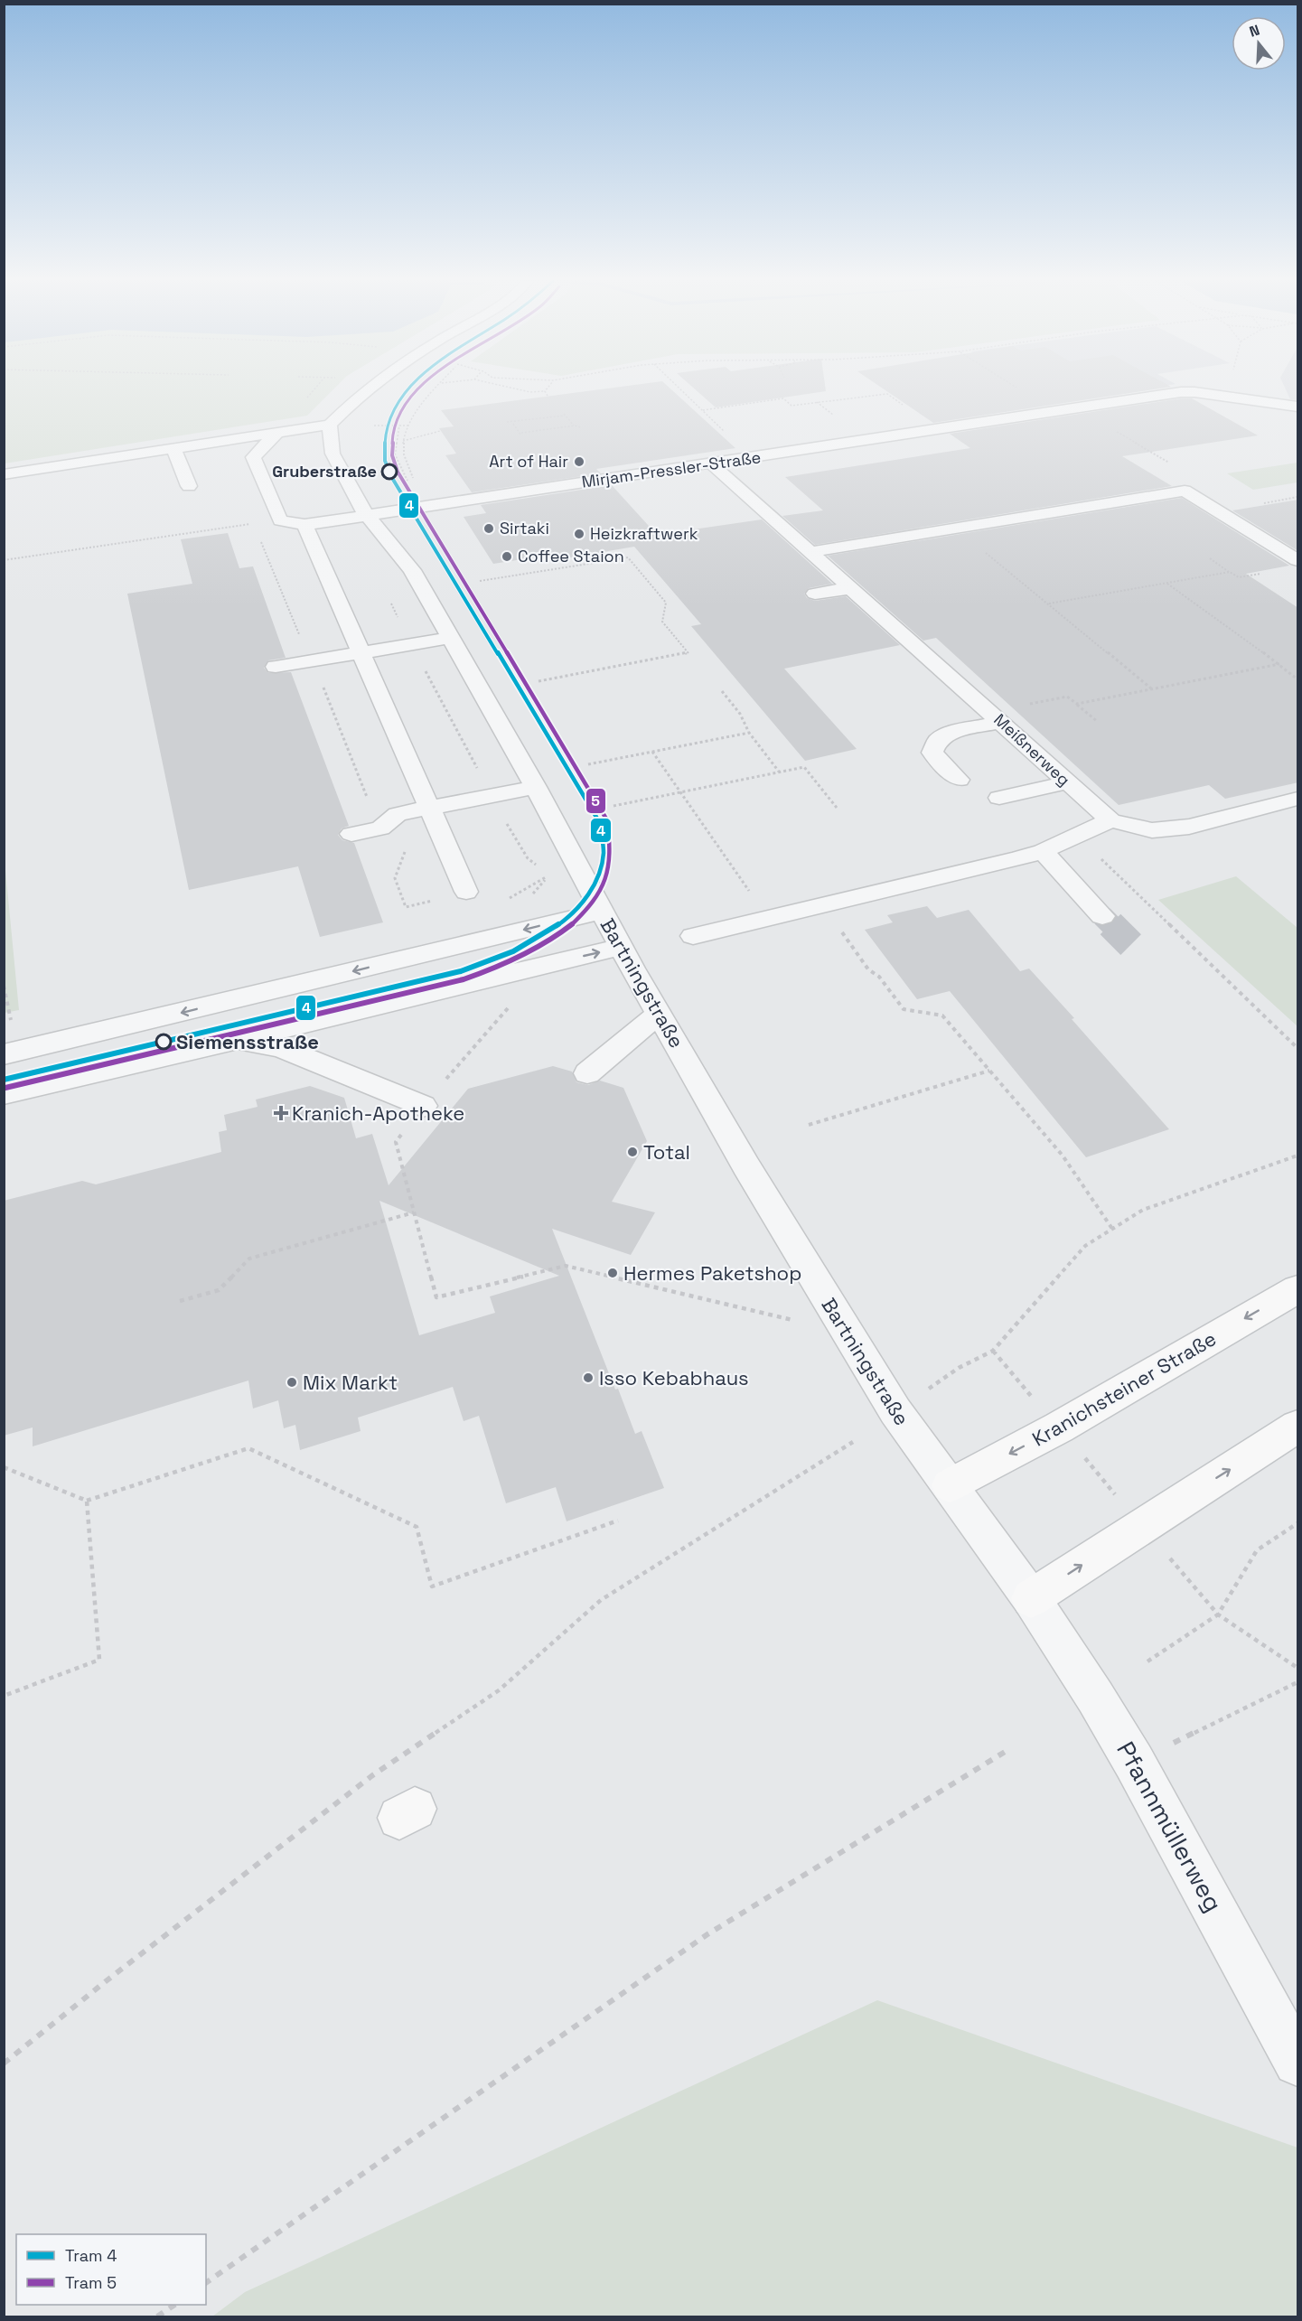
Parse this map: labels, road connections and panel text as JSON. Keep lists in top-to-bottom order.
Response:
{
  "streets": {
    "main road": ["Kranichsteiner Straße"],
    "street": [
      "Mirjam-Pressler-Straße",
      "Meißnerweg",
      "Bartningstraße",
      "Pfannmüllerweg"
    ]
  },
  "crossings": [
    ["Mirjam-Pressler-Straße", "Meißnerweg"],
    ["Mirjam-Pressler-Straße", "Bartningstraße"],
    ["Bartningstraße", "Kranichsteiner Straße"],
    ["Bartningstraße", "Pfannmüllerweg"]
  ],
  "places": {
    "other": [
      "Art of Hair",
      "Gruberstraße",
      "Sirtaki",
      "Heizkraftwerk",
      "Coffee Staion",
      "Siemensstraße",
      "Total",
      "Hermes Paketshop",
      "Isso Kebabhaus",
      "Mix Markt"
    ],
    "health": ["Kranich-Apotheke"]
  },
  "lines": ["tram line 4", "tram line 5"],
  "legend": ["Tram 4", "Tram 5"],
  "north": "top"
}
